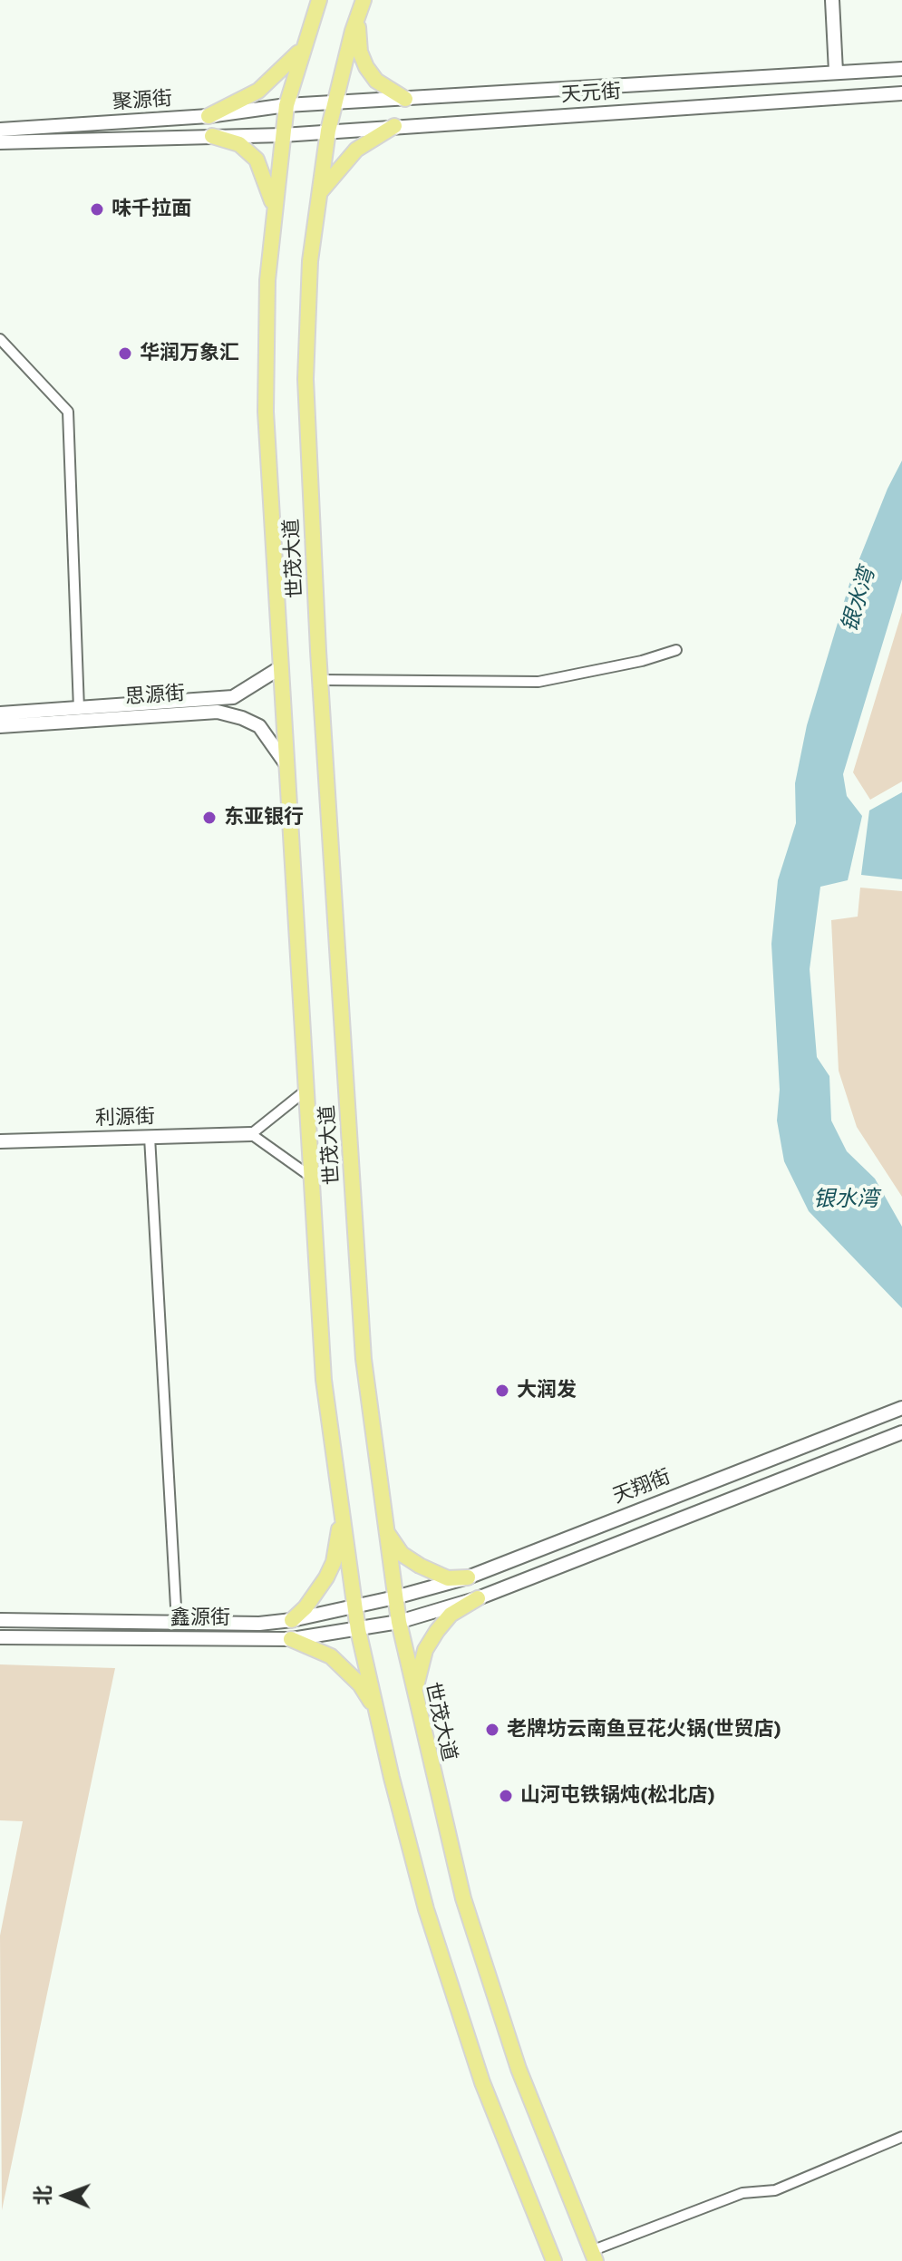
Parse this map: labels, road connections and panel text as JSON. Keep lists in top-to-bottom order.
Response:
{
  "streets": {
    "main road": [
      "天元街",
      "聚源街",
      "世茂大道",
      "思源街",
      "利源街",
      "天翔街",
      "鑫源街"
    ]
  },
  "crossings": [
    ["天元街", "聚源街"],
    ["天元街", "世茂大道"],
    ["聚源街", "世茂大道"],
    ["世茂大道", "思源街"],
    ["世茂大道", "天翔街"],
    ["世茂大道", "鑫源街"],
    ["天翔街", "鑫源街"]
  ],
  "water": ["银水湾"],
  "places": [
    "味千拉面",
    "华润万象汇",
    "东亚银行",
    "大润发",
    "老牌坊云南鱼豆花火锅(世贸店)",
    "山河屯铁锅炖(松北店)"
  ],
  "north": "left"
}
